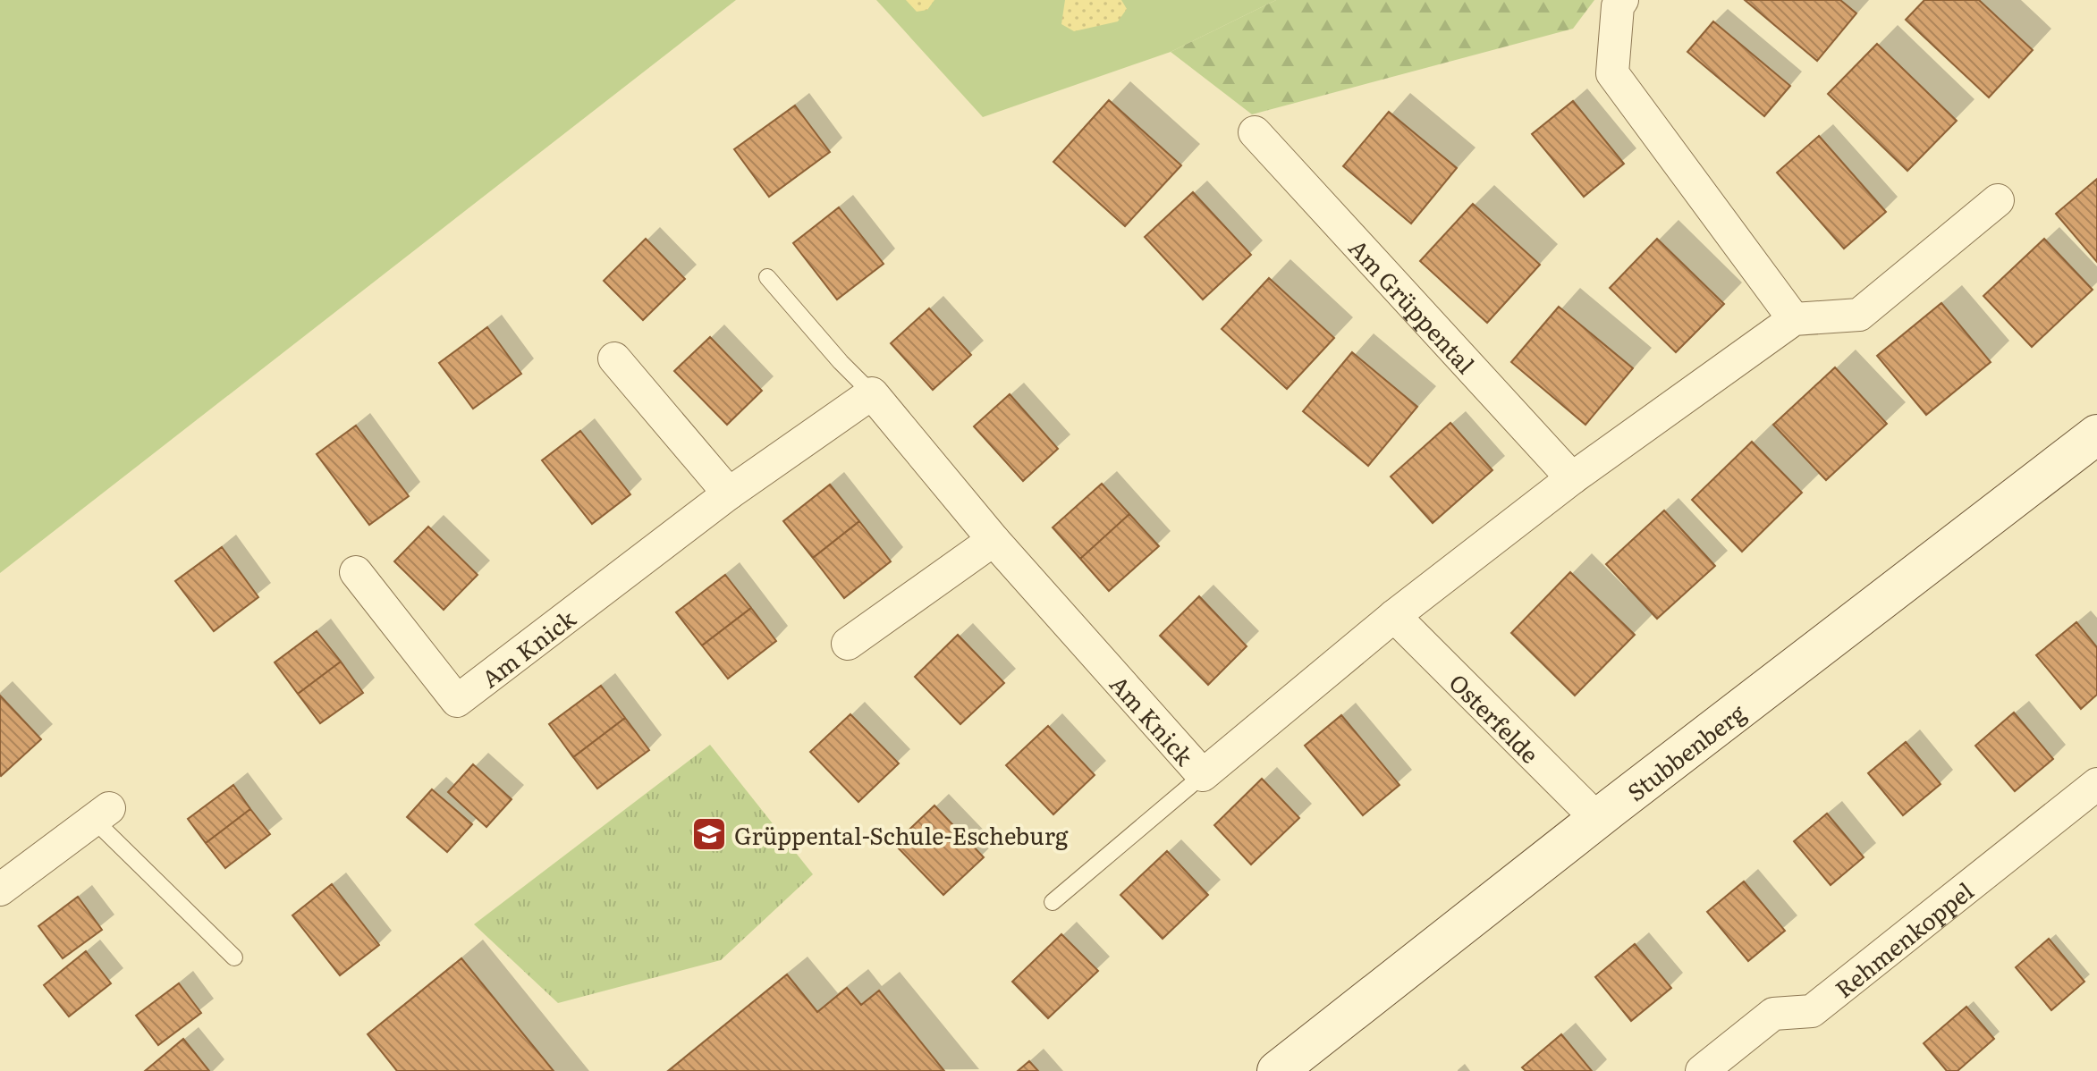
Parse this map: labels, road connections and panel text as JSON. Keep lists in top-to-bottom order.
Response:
{
  "streets": {
    "main road": ["Stubbenberg"],
    "street": [
      "Am Grüppental",
      "Am Knick",
      "Osterfelde",
      "Rehmenkoppel"
    ]
  },
  "crossings": [
    ["Am Knick", "Osterfelde"],
    ["Osterfelde", "Stubbenberg"]
  ],
  "places": {
    "school or university": ["Grüppental-Schule-Escheburg"]
  }
}
